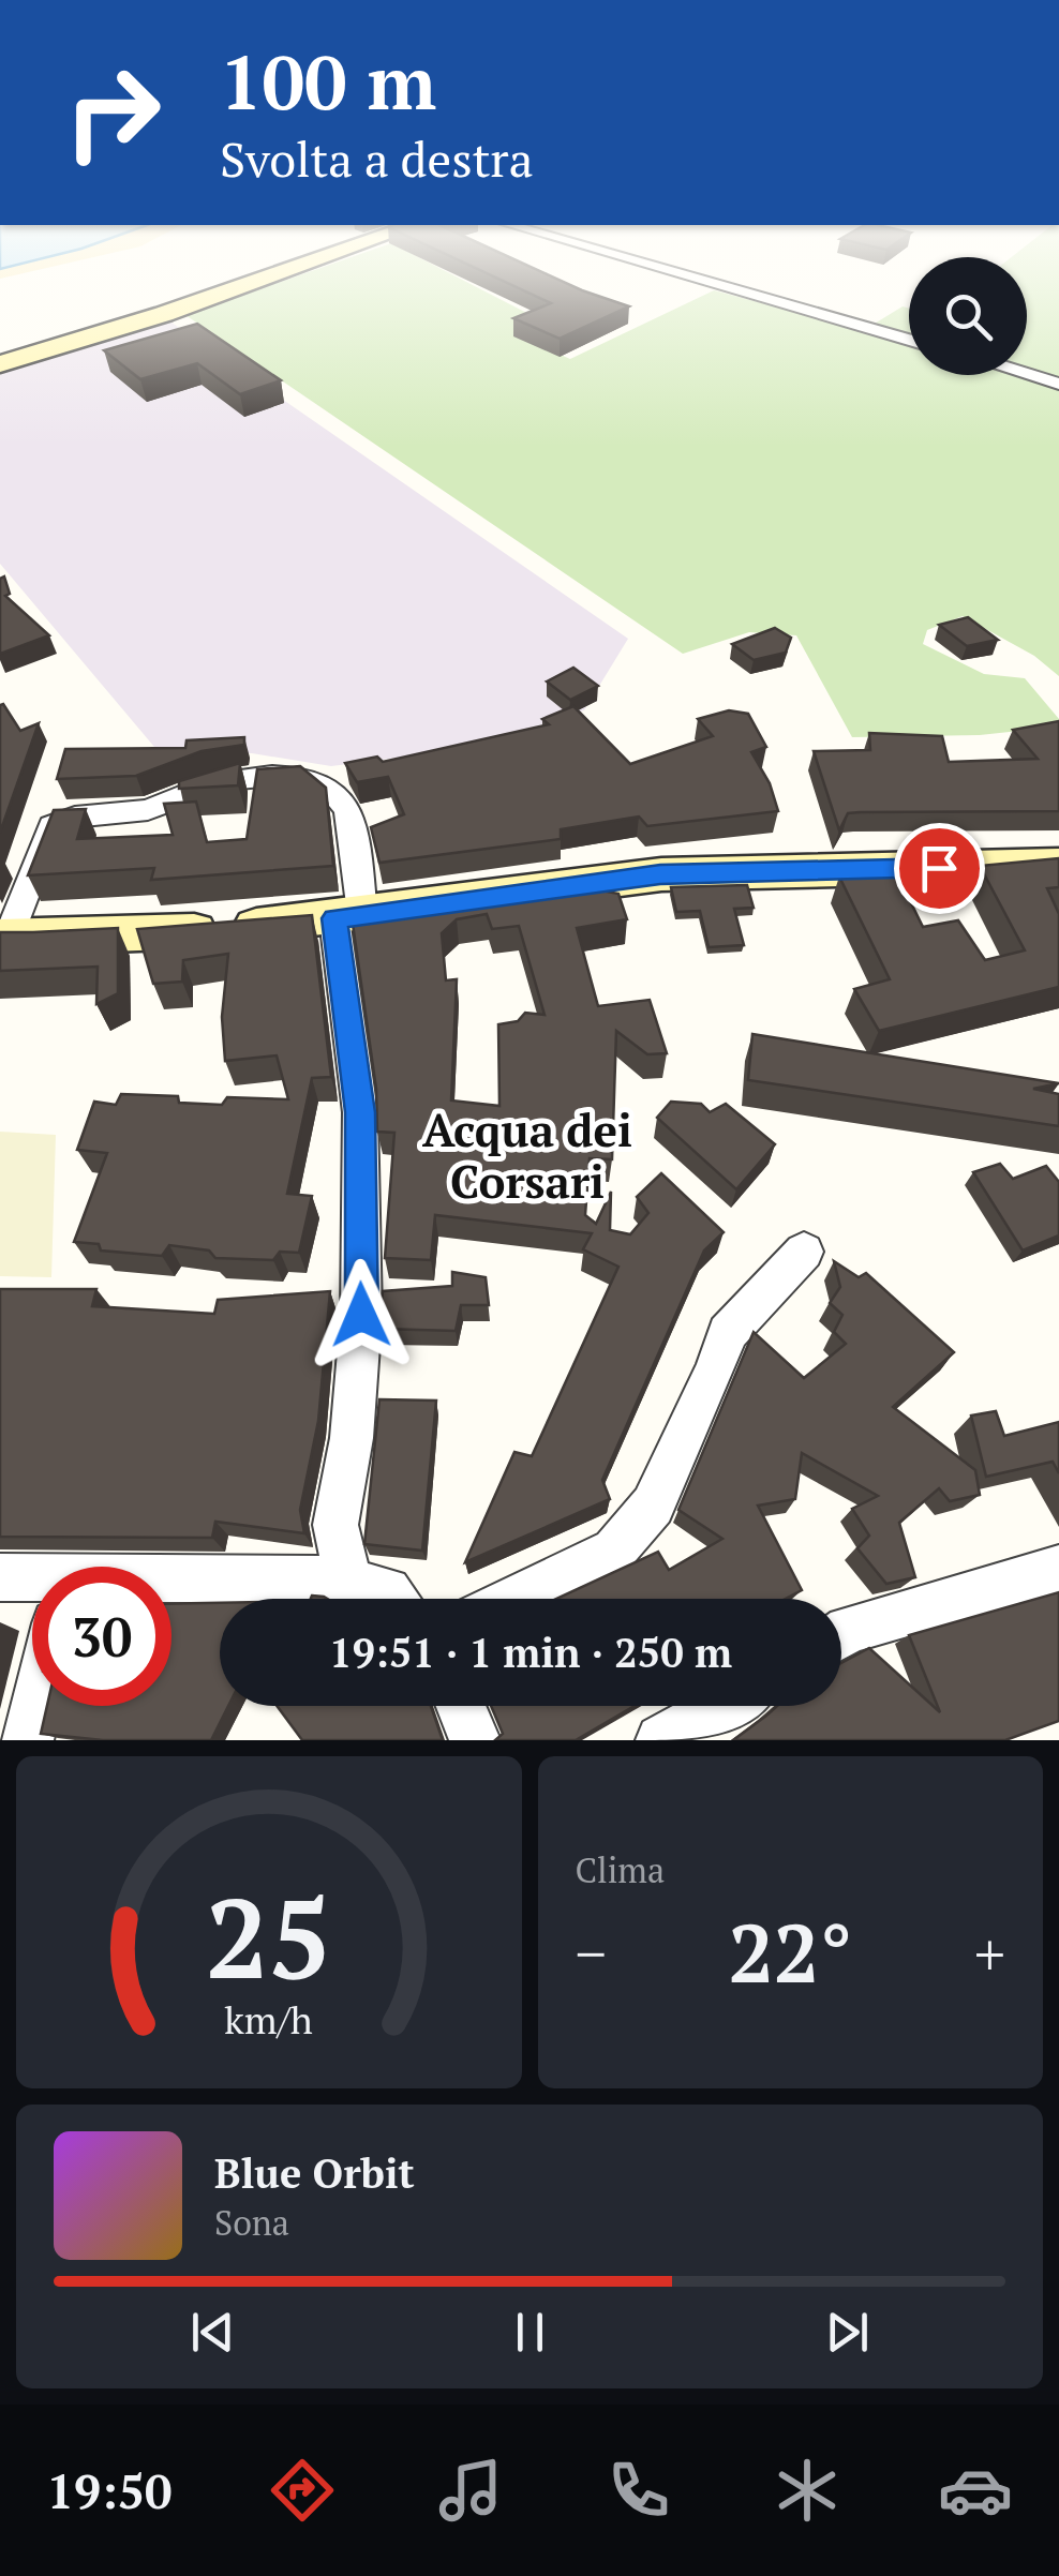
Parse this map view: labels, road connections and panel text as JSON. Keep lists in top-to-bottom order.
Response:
{
  "districts": ["Acqua dei Corsari"],
  "page": {
    "turn": ["100 m", "Svolta a destra"],
    "limit": "30",
    "trip": "19:51 · 1 min · 250 m",
    "tile": "Clima",
    "heat": ["−", "22°", "+"],
    "song": ["Blue Orbit", "Sona"],
    "tabs": "19:50",
    "gauge": ["25", "km/h"]
  }
}
